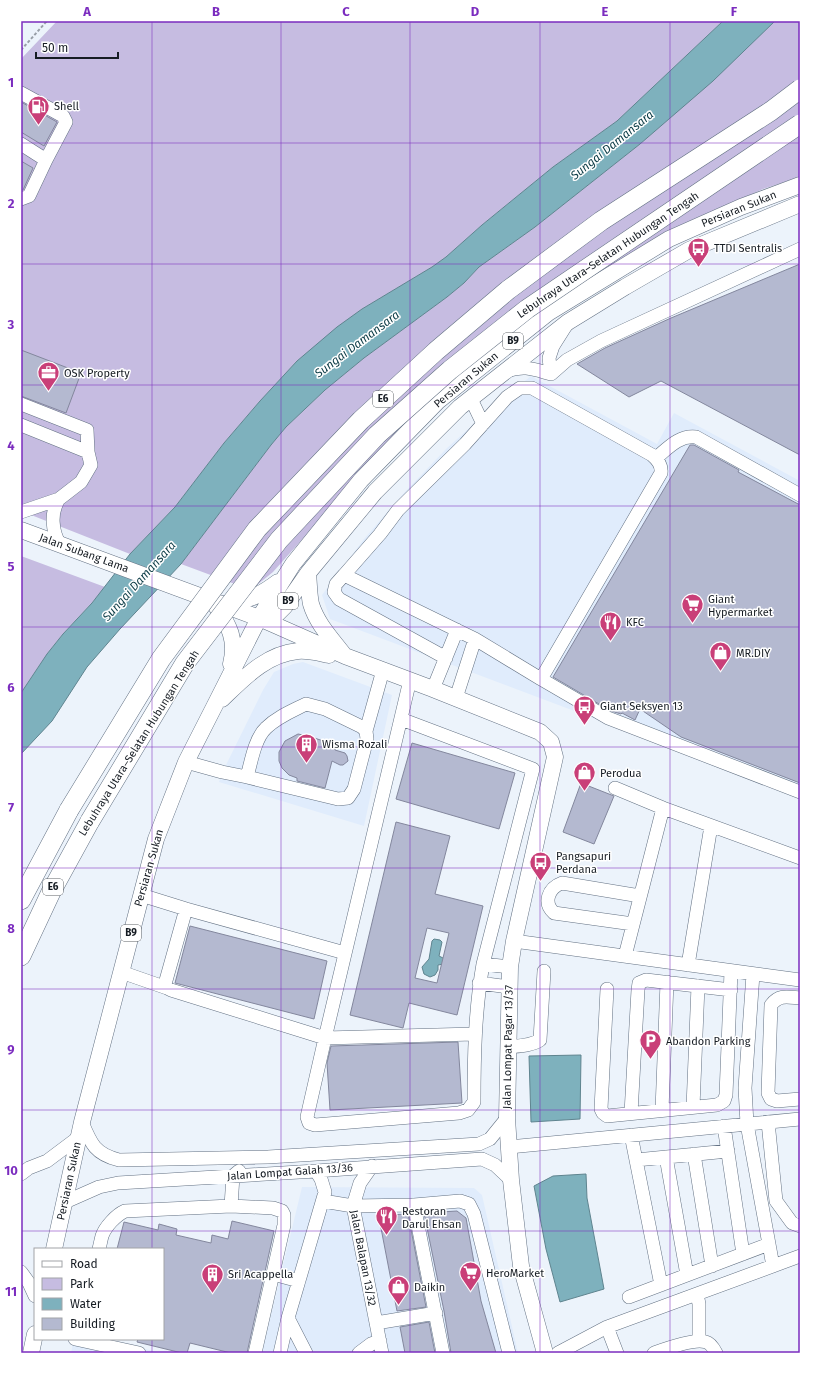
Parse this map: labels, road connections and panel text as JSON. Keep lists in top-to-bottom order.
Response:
{
  "streets": {
    "highway": ["Lebuhraya Utara–Selatan Hubungan Tengah", "E6"],
    "main road": [
      "Persiaran Sukan",
      "B9",
      "Jalan Subang Lama",
      "Jalan Lompat Pagar 13/37"
    ],
    "street": ["Jalan Lompat Galah 13/36", "Jalan Balapan 13/32"]
  },
  "crossings": [
    ["Persiaran Sukan", "Jalan Subang Lama"],
    ["Persiaran Sukan", "Jalan Lompat Galah 13/36"],
    ["Jalan Lompat Pagar 13/37", "Jalan Lompat Galah 13/36"],
    ["Jalan Lompat Galah 13/36", "Jalan Balapan 13/32"]
  ],
  "water": ["Sungai Damansara"],
  "places": {
    "fuel station": ["Shell"],
    "bus stop": ["TTDI Sentralis", "Giant Seksyen 13", "Pangsapuri Perdana"],
    "office": ["OSK Property"],
    "supermarket": ["Giant Hypermarket", "HeroMarket"],
    "restaurant": ["KFC", "Restoran Darul Ehsan"],
    "shop": ["MR.DIY", "Perodua", "Daikin"],
    "building": ["Wisma Rozali", "Sri Acappella"],
    "parking": ["Abandon Parking"]
  },
  "legend": [
    "Road",
    "Park",
    "Water",
    "Building"
  ],
  "scale_bar": "50 m",
  "grid": {
    "columns": [
      "A",
      "B",
      "C",
      "D",
      "E",
      "F"
    ],
    "rows": [
      "1",
      "2",
      "3",
      "4",
      "5",
      "6",
      "7",
      "8",
      "9",
      "10",
      "11"
    ]
  }
}
